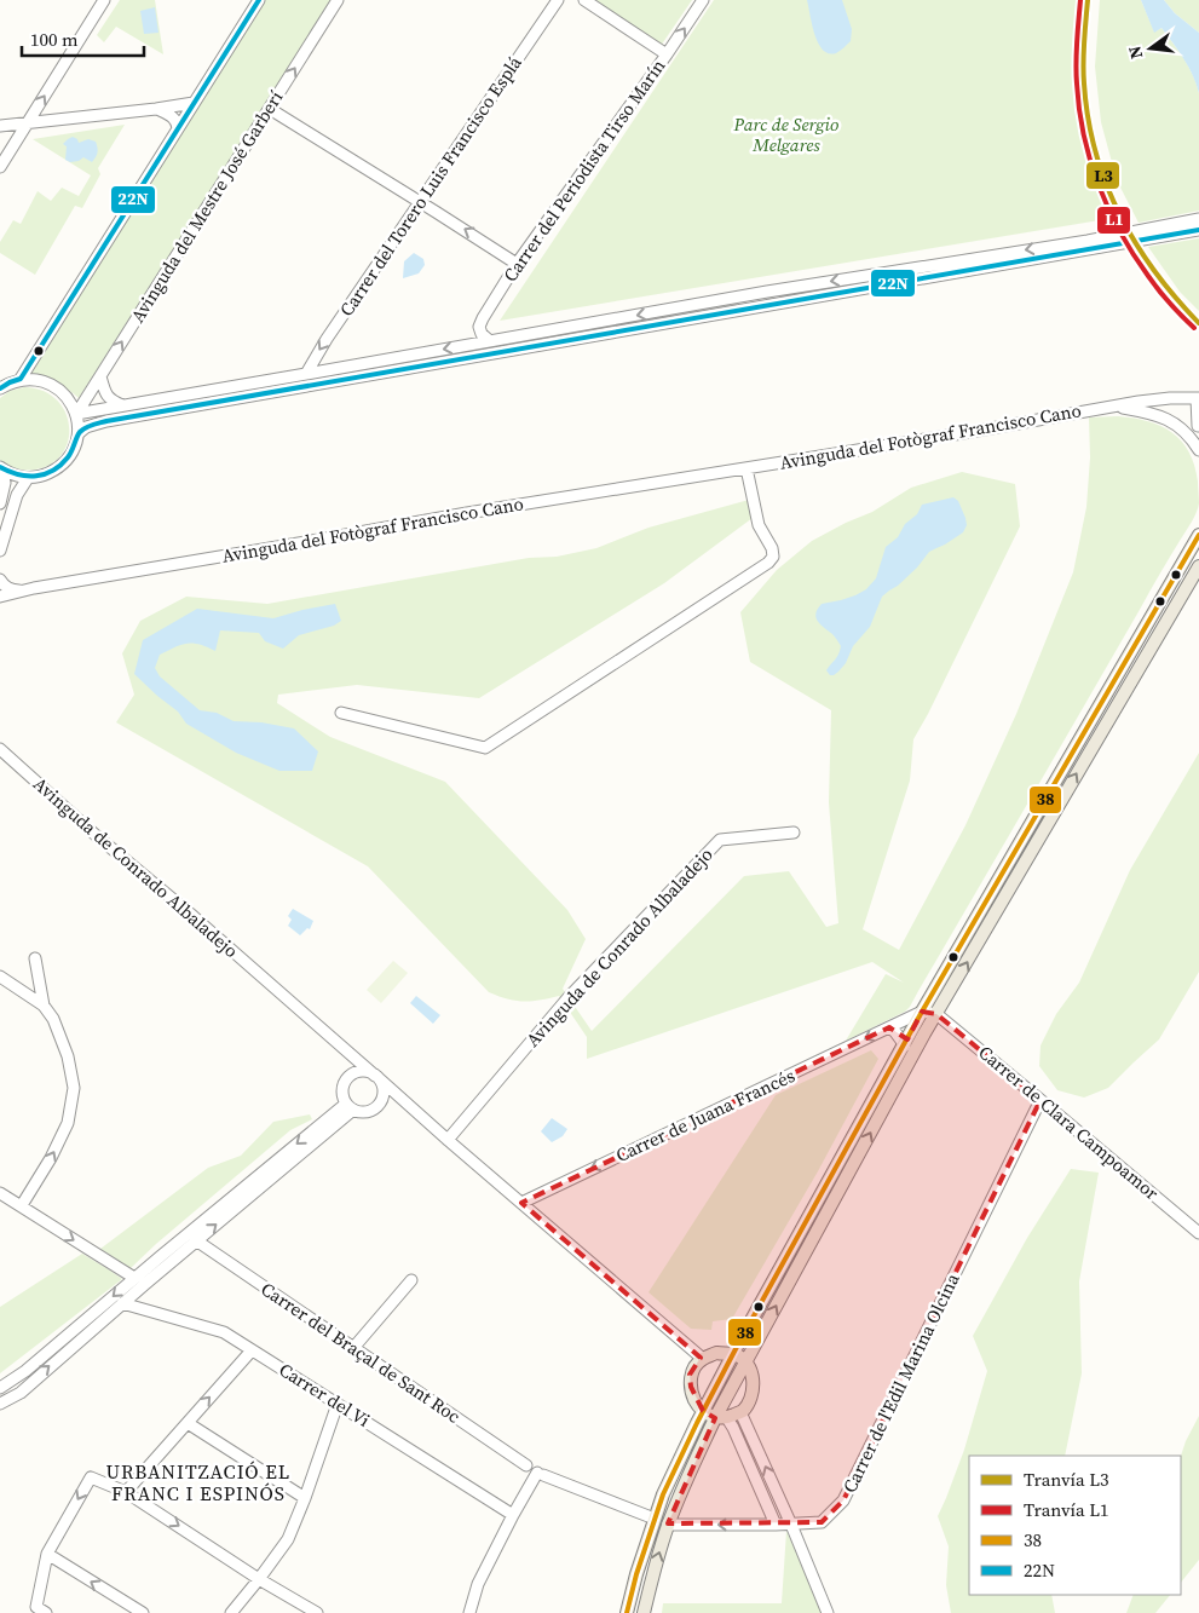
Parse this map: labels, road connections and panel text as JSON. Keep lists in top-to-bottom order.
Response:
{
  "streets": {
    "street": [
      "Carrer del Periodista Tirso Marín",
      "Carrer del Torero Luis Francisco Esplá",
      "Avinguda del Mestre José Garberí",
      "Avinguda del Fotògraf Francisco Cano",
      "Avinguda de Conrado Albaladejo",
      "Carrer de Juana Francés",
      "Carrer de Clara Campoamor",
      "Carrer del Braçal de Sant Roc",
      "Carrer de l'Edil Marina Olcina",
      "Carrer del Vi"
    ]
  },
  "crossings": [
    ["Avinguda de Conrado Albaladejo", "Carrer de Juana Francés"],
    ["Carrer de Clara Campoamor", "Carrer de l'Edil Marina Olcina"]
  ],
  "one_way": ["Carrer del Torero Luis Francisco Esplá", "Carrer de Juana Francés"],
  "districts": ["URBANITZACIÓ EL FRANC I ESPINÓS"],
  "parks": ["Parc de Sergio Melgares"],
  "lines": [
    "tram line L3",
    "tram line L1",
    "transit line 22N",
    "transit line 38"
  ],
  "legend": [
    "Tranvía L3",
    "Tranvía L1",
    "38",
    "22N"
  ],
  "scale_bar": "100 m",
  "north": "left"
}
